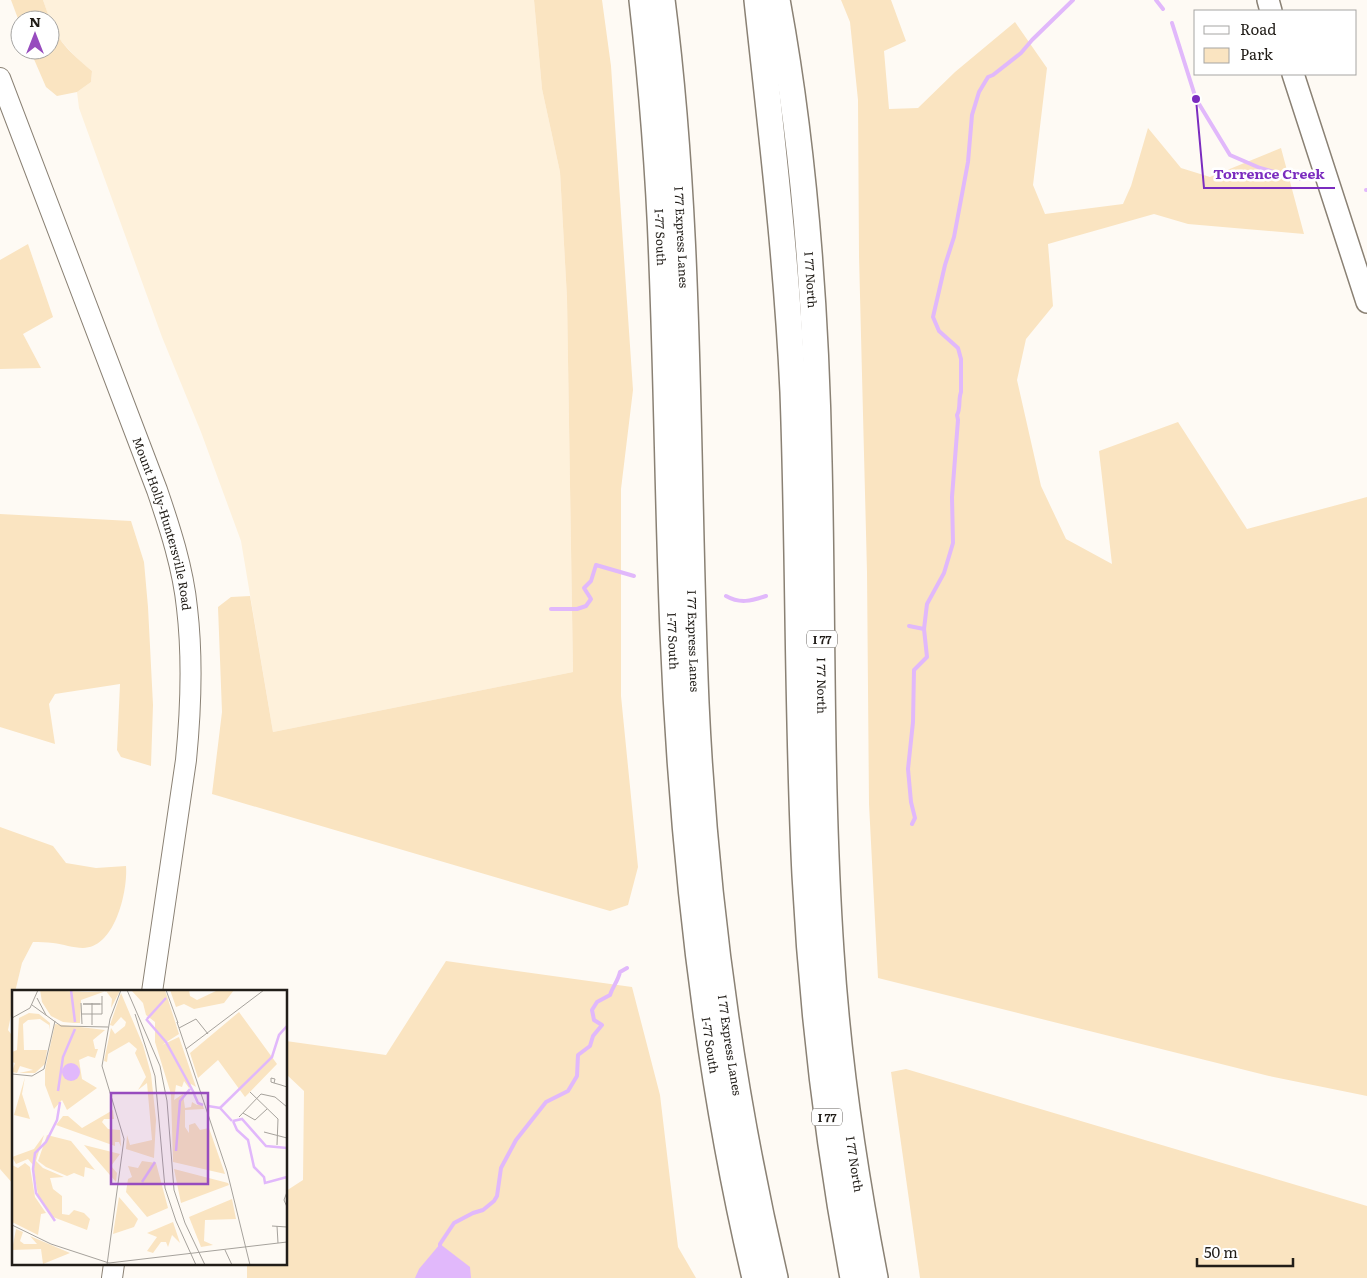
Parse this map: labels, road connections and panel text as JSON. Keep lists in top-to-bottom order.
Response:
{
  "streets": {
    "highway": [
      "I-77 South",
      "I 77 Express Lanes",
      "I 77 North",
      "I 77"
    ],
    "main road": ["Mount Holly-Huntersville Road"]
  },
  "places": ["Torrence Creek"],
  "legend": ["Road", "Park"],
  "scale_bar": "50 m",
  "north": "top"
}
